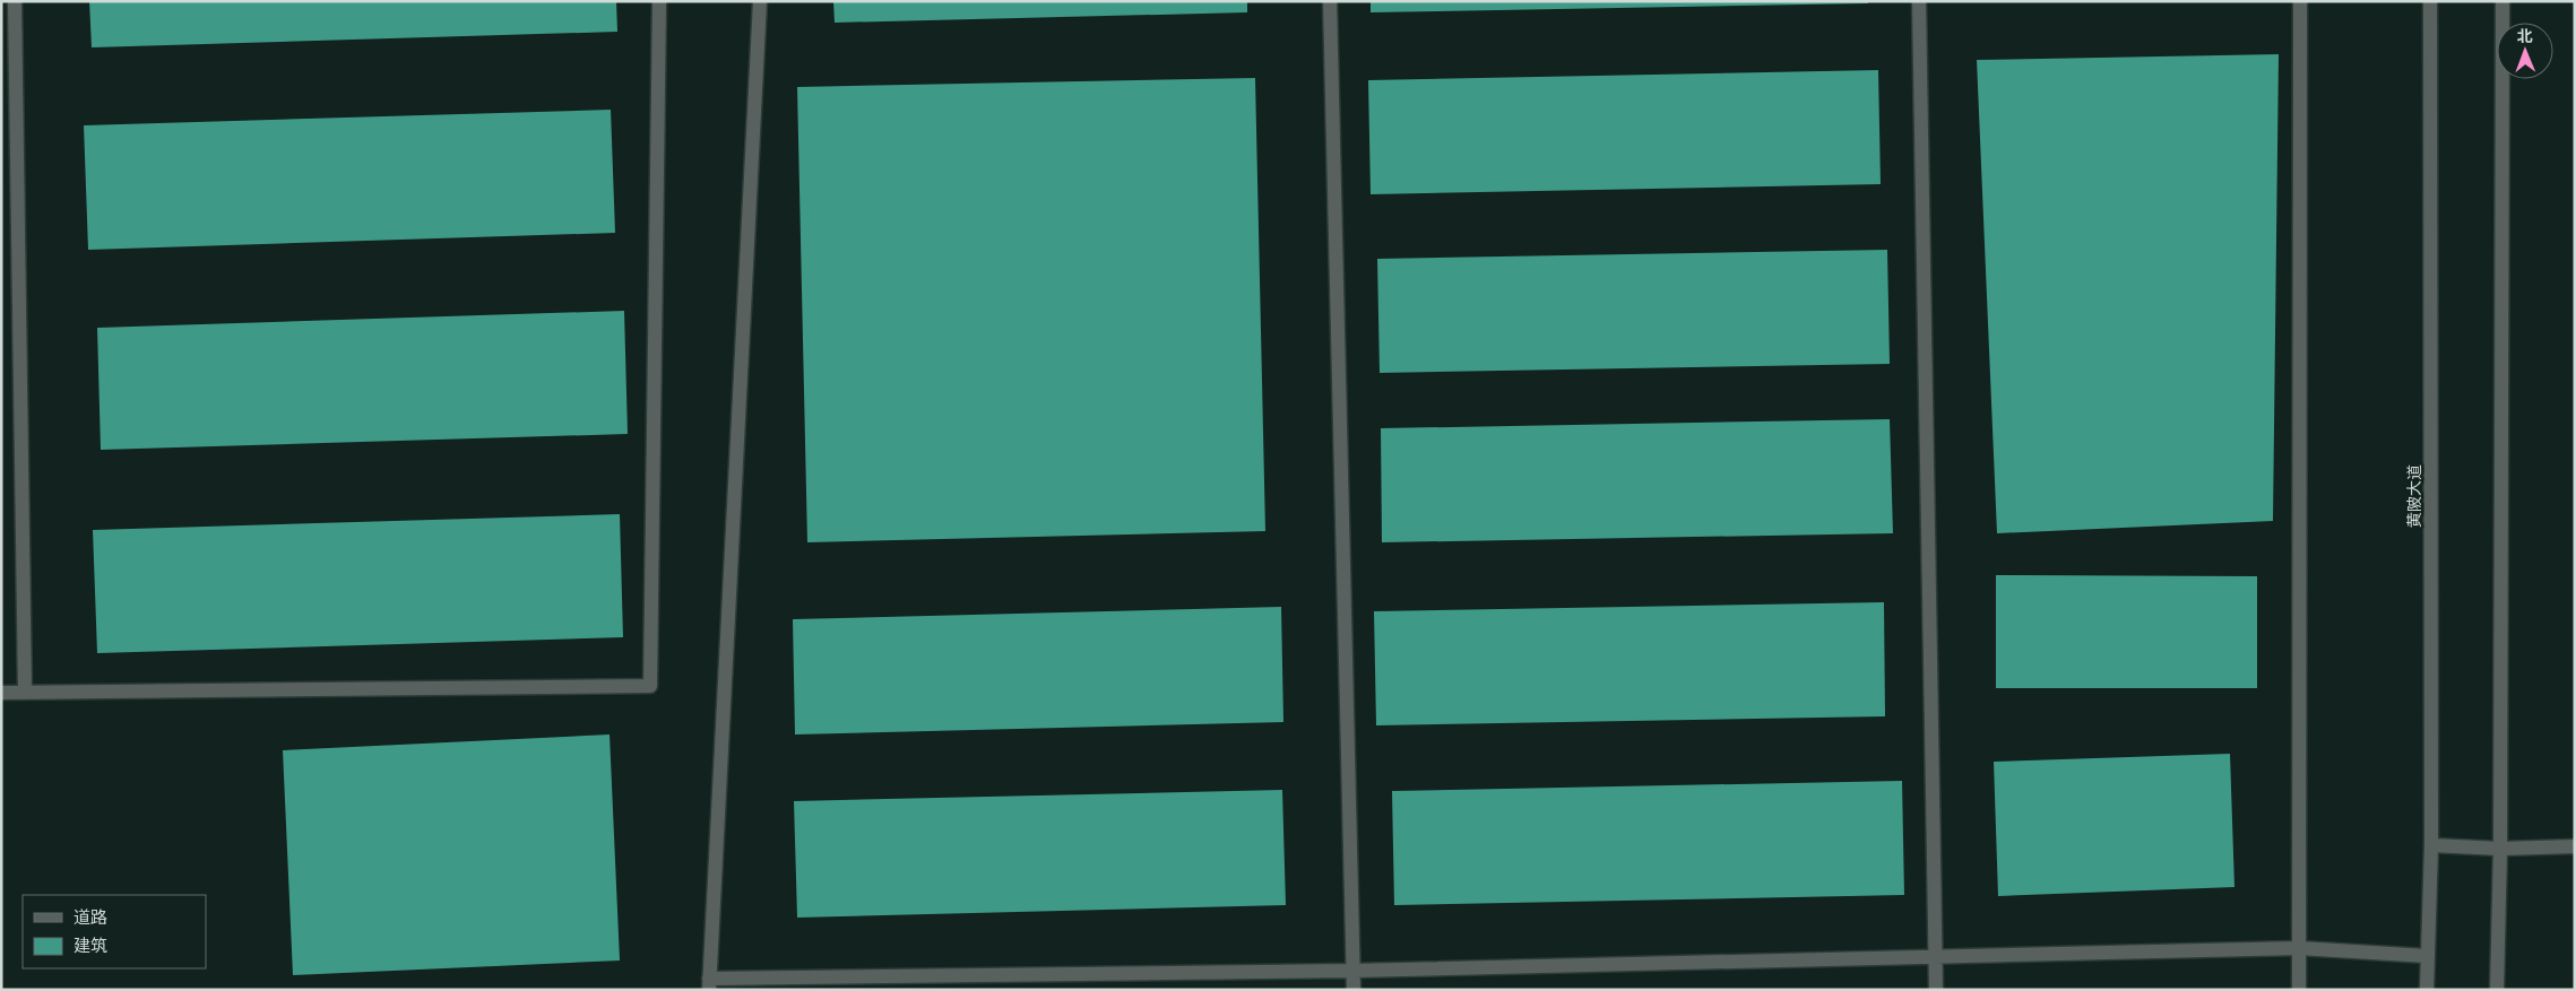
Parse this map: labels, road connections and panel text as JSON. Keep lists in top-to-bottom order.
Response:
{
  "streets": {
    "street": ["黄陂大道"]
  },
  "legend": ["道路", "建筑"],
  "north": "top"
}
